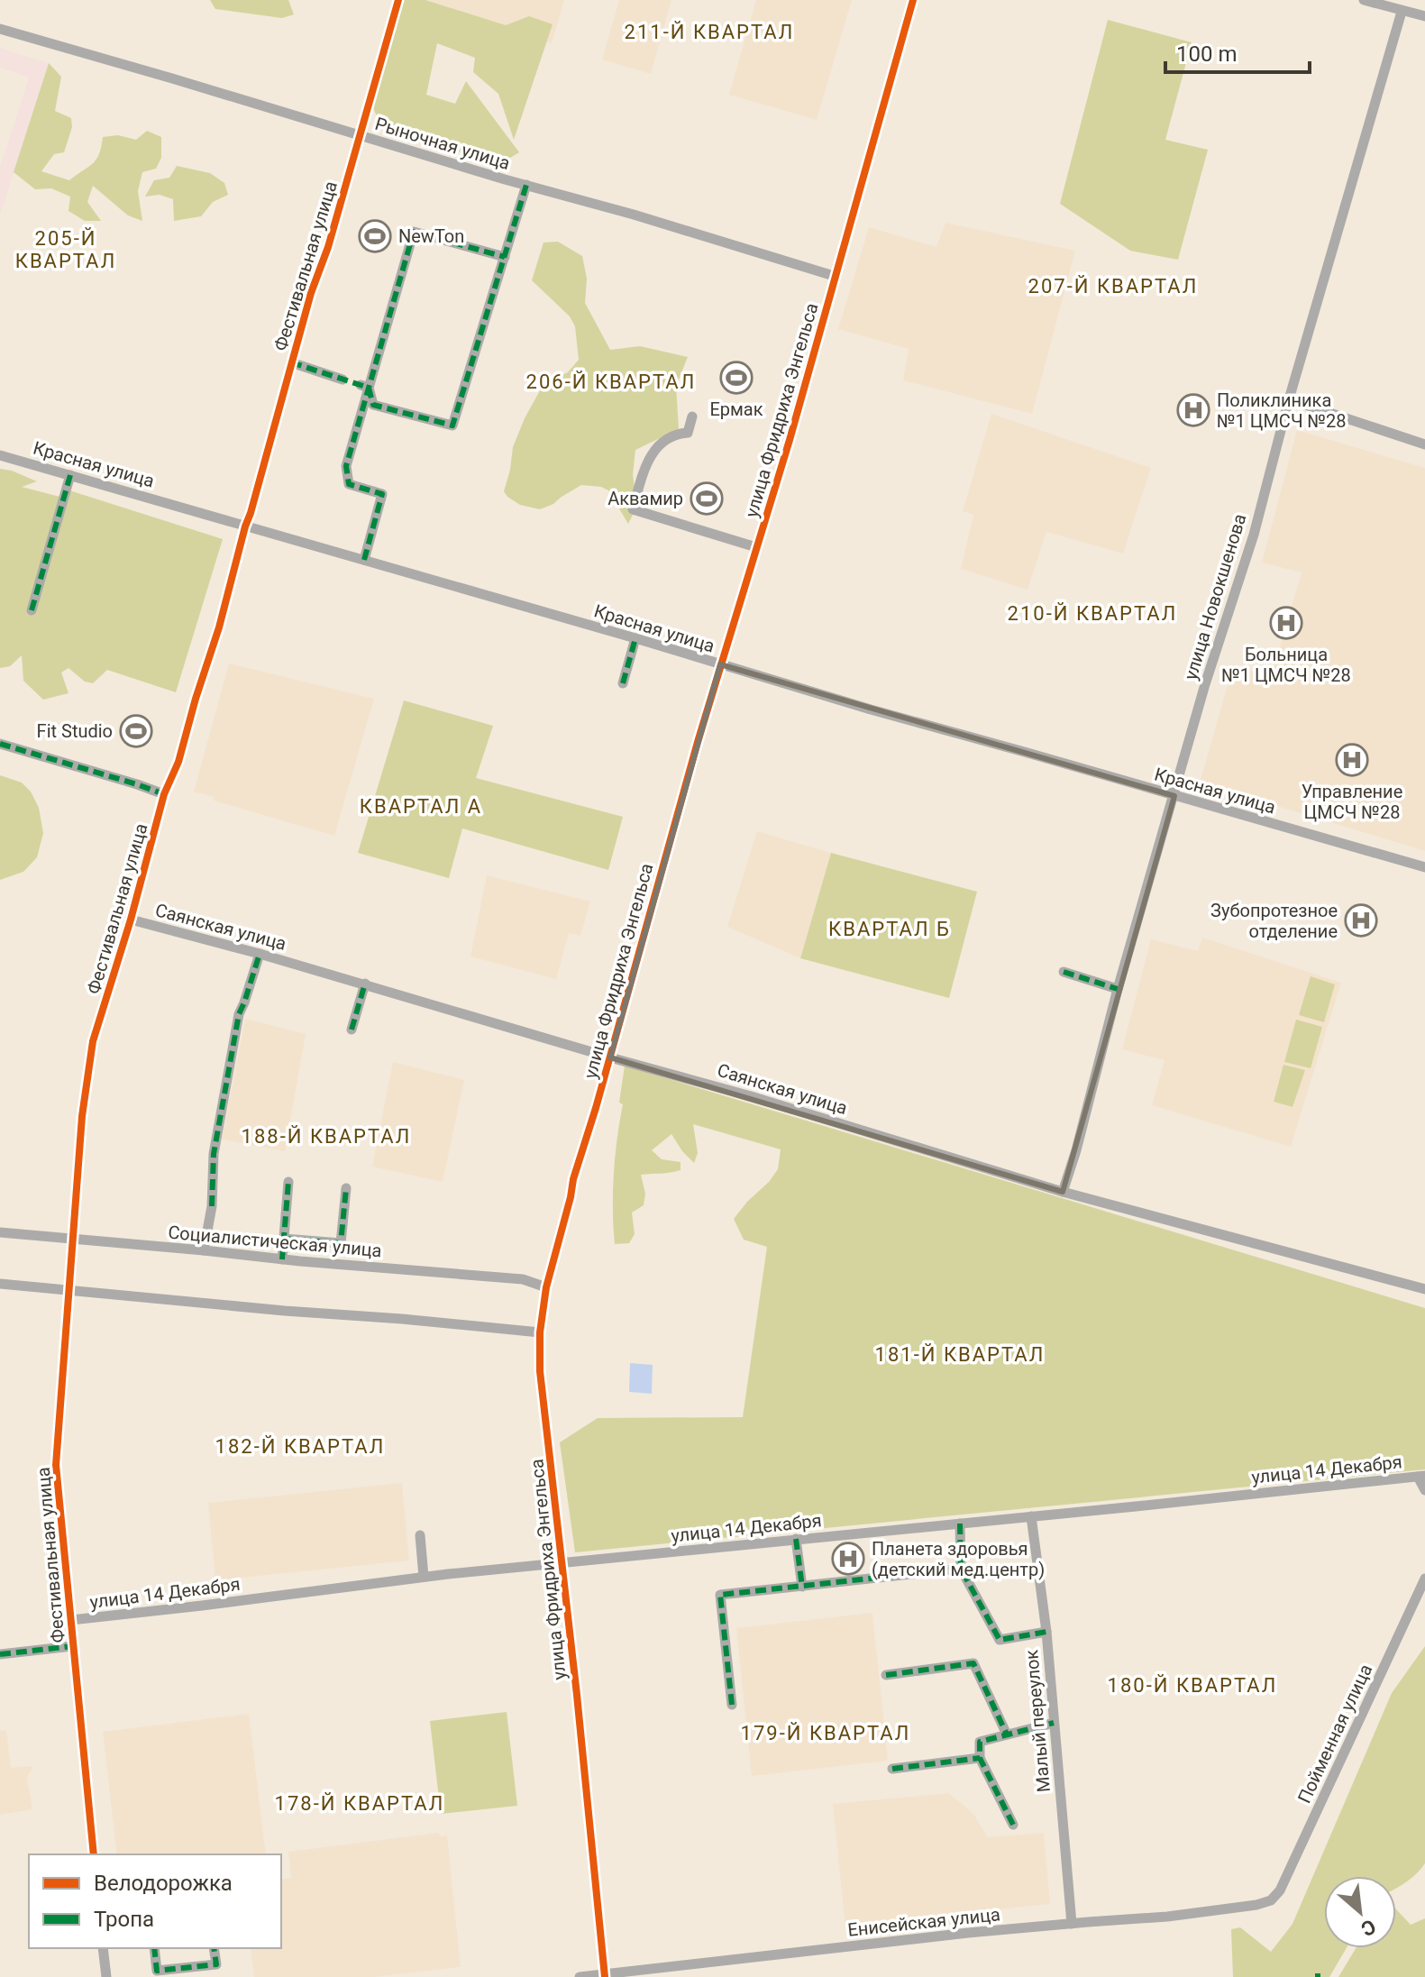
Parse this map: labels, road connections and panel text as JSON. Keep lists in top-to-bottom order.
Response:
{
  "streets": {
    "street": [
      "Рыночная улица",
      "Фестивальная улица",
      "улица Фридриха Энгельса",
      "Красная улица",
      "улица Новокшенова",
      "Саянская улица",
      "Социалистическая улица",
      "улица 14 Декабря",
      "Малый переулок",
      "Пойменная улица",
      "Енисейская улица"
    ]
  },
  "crossings": [
    ["Рыночная улица", "Фестивальная улица"],
    ["Рыночная улица", "улица Фридриха Энгельса"],
    ["Фестивальная улица", "Красная улица"],
    ["Фестивальная улица", "Саянская улица"],
    ["Фестивальная улица", "Социалистическая улица"],
    ["Фестивальная улица", "улица 14 Декабря"],
    ["улица Фридриха Энгельса", "Красная улица"],
    ["улица Фридриха Энгельса", "Саянская улица"],
    ["улица Фридриха Энгельса", "Социалистическая улица"],
    ["улица Фридриха Энгельса", "улица 14 Декабря"],
    ["улица Фридриха Энгельса", "Енисейская улица"],
    ["Красная улица", "улица Новокшенова"],
    ["улица Новокшенова", "Саянская улица"],
    ["улица 14 Декабря", "Малый переулок"],
    ["Малый переулок", "Енисейская улица"],
    ["Пойменная улица", "Енисейская улица"]
  ],
  "districts": [
    "211-Й КВАРТАЛ",
    "205-Й КВАРТАЛ",
    "207-Й КВАРТАЛ",
    "206-Й КВАРТАЛ",
    "210-Й КВАРТАЛ",
    "КВАРТАЛ А",
    "КВАРТАЛ Б",
    "188-Й КВАРТАЛ",
    "181-Й КВАРТАЛ",
    "182-Й КВАРТАЛ",
    "180-Й КВАРТАЛ",
    "179-Й КВАРТАЛ",
    "178-Й КВАРТАЛ"
  ],
  "places": {
    "sports": [
      "NewTon",
      "Ермак",
      "Аквамир",
      "Fit Studio"
    ],
    "hospital": [
      "Поликлиника №1 ЦМСЧ №28",
      "Больница №1 ЦМСЧ №28",
      "Управление ЦМСЧ №28",
      "Зубопротезное отделение",
      "Планета здоровья (детский мед.центр)"
    ]
  },
  "legend": ["Велодорожка", "Тропа"],
  "scale_bar": "100 m",
  "north": "bottom right"
}
